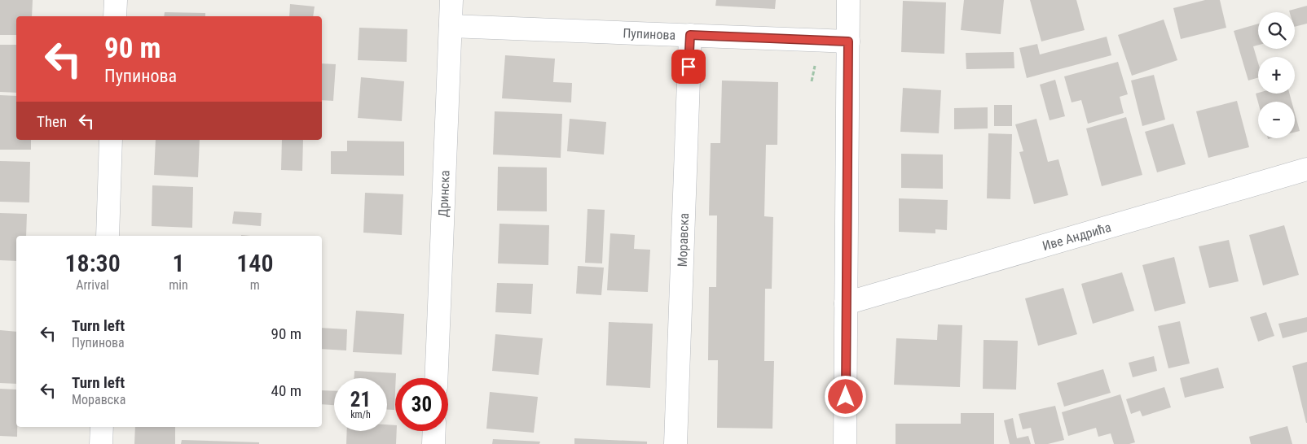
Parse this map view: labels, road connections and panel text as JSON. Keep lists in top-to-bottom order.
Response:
{
  "streets": {
    "street": [
      "Пупинова",
      "Дринска",
      "Иве Андрића",
      "Моравска"
    ]
  },
  "crossings": [
    ["Пупинова", "Дринска"],
    ["Пупинова", "Моравска"]
  ],
  "page": {
    "map_buttons": ["+", "−"],
    "turn": ["90 m", "Пупинова"],
    "then": "Then",
    "eta": [
      "18:30",
      "Arrival",
      "1",
      "min",
      "140",
      "m"
    ],
    "list": [
      {
        "name": "Turn left",
        "note": "Пупинова",
        "value": "90 m"
      },
      {
        "name": "Turn left",
        "note": "Моравска",
        "value": "40 m"
      }
    ],
    "speed": "21 km/h",
    "limit": "30"
  }
}
